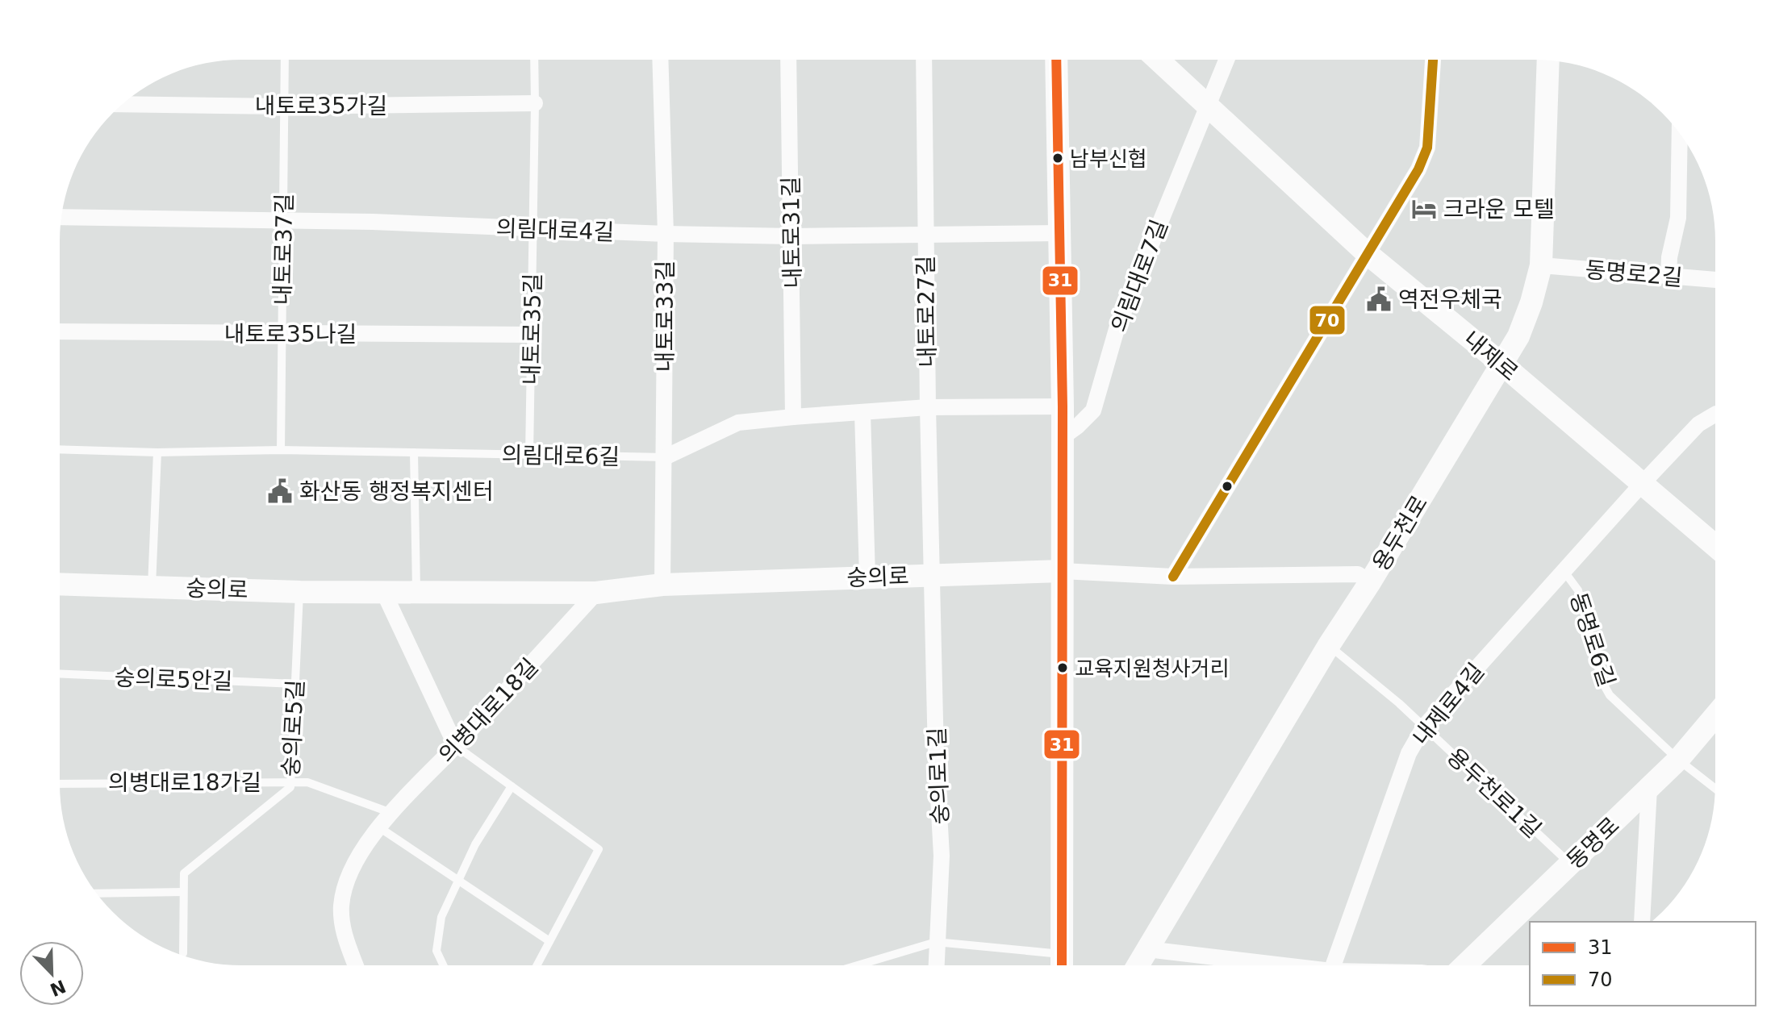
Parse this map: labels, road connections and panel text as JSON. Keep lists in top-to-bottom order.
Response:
{
  "streets": {
    "street": [
      "내토로35가길",
      "의림대로4길",
      "내토로31길",
      "동명로2길",
      "의림대로7길",
      "내토로27길",
      "내토로33길",
      "내토로35나길",
      "내제로",
      "의림대로6길",
      "용두천로",
      "숭의로",
      "내제로4길",
      "의병대로18길",
      "숭의로1길",
      "동명로"
    ],
    "lane": [
      "내토로37길",
      "내토로35길",
      "동명로6길",
      "숭의로5안길",
      "숭의로5길",
      "의병대로18가길",
      "용두천로1길"
    ]
  },
  "crossings": [
    ["내토로35가길", "내토로37길"],
    ["내토로35가길", "내토로35길"],
    ["의림대로4길", "내토로31길"],
    ["의림대로4길", "내토로37길"],
    ["의림대로4길", "내토로27길"],
    ["의림대로4길", "내토로33길"],
    ["의림대로4길", "내토로35길"],
    ["내토로31길", "의림대로6길"],
    ["내토로37길", "내토로35나길"],
    ["내토로37길", "의림대로6길"],
    ["동명로2길", "용두천로"],
    ["의림대로7길", "내제로"],
    ["내토로27길", "의림대로6길"],
    ["내토로27길", "숭의로"],
    ["내토로27길", "숭의로1길"],
    ["내토로33길", "의림대로6길"],
    ["내토로33길", "숭의로"],
    ["내토로35길", "내토로35나길"],
    ["내토로35길", "의림대로6길"],
    ["내제로", "용두천로"],
    ["내제로", "내제로4길"],
    ["용두천로", "숭의로"],
    ["용두천로", "용두천로1길"],
    ["숭의로", "의병대로18길"],
    ["숭의로", "숭의로5길"],
    ["숭의로", "숭의로1길"],
    ["동명로6길", "내제로4길"],
    ["동명로6길", "동명로"],
    ["숭의로5안길", "숭의로5길"],
    ["내제로4길", "용두천로1길"],
    ["의병대로18길", "의병대로18가길"],
    ["숭의로5길", "의병대로18가길"],
    ["용두천로1길", "동명로"]
  ],
  "places": {
    "other": ["남부신협", "교육지원청사거리"],
    "hotel": ["크라운 모텔"],
    "public building": ["역전우체국", "화산동 행정복지센터"]
  },
  "lines": ["transit line 31", "transit line 70"],
  "legend": ["31", "70"],
  "north": "bottom right"
}
